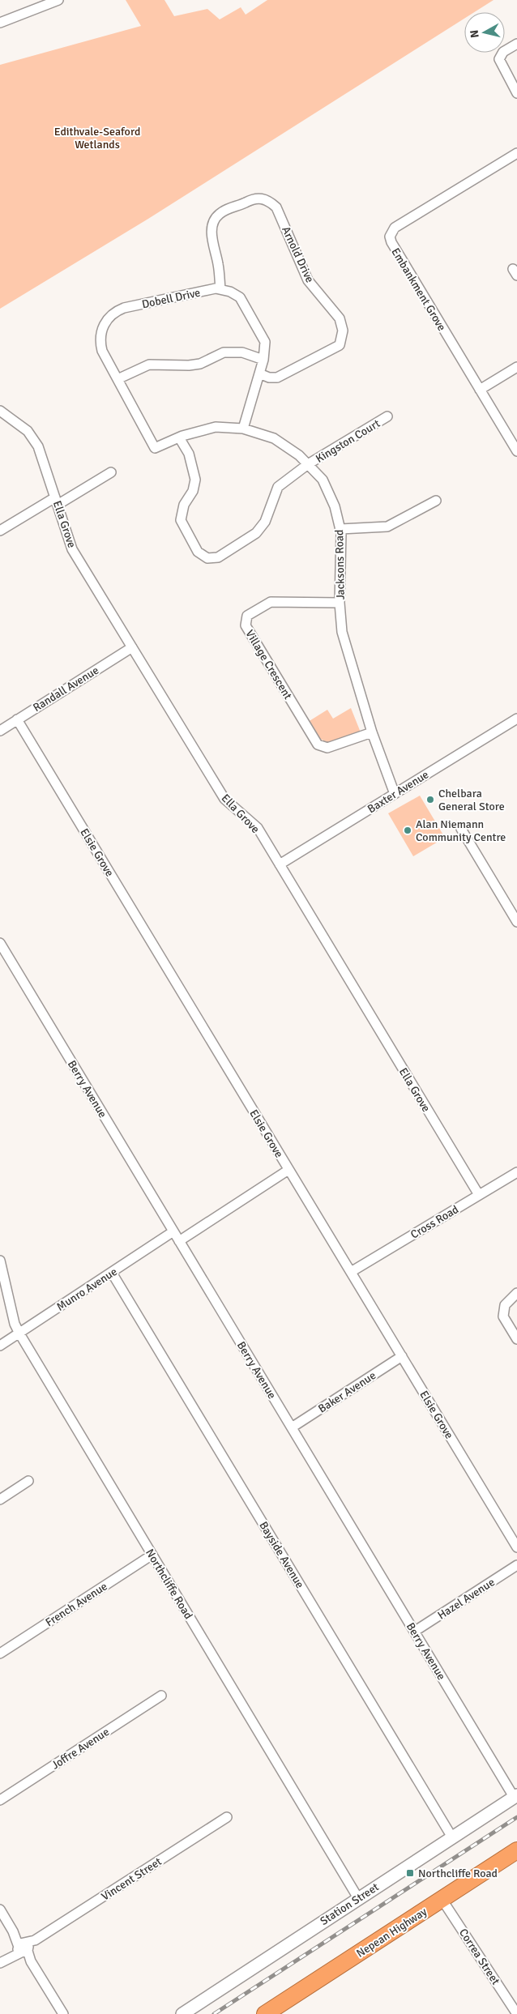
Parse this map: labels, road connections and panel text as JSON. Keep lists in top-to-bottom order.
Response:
{
  "streets": {
    "highway": ["Nepean Highway"],
    "street": [
      "Arnold Drive",
      "Embankment Grove",
      "Dobell Drive",
      "Kingston Court",
      "Ella Grove",
      "Jacksons Road",
      "Village Crescent",
      "Randall Avenue",
      "Baxter Avenue",
      "Elsie Grove",
      "Berry Avenue",
      "Cross Road",
      "Munro Avenue",
      "Baker Avenue",
      "Bayside Avenue",
      "Northcliffe Road",
      "Hazel Avenue",
      "French Avenue",
      "Joffre Avenue",
      "Vincent Street",
      "Station Street",
      "Correa Street"
    ]
  },
  "crossings": [
    ["Arnold Drive", "Dobell Drive"],
    ["Dobell Drive", "Jacksons Road"],
    ["Kingston Court", "Jacksons Road"],
    ["Ella Grove", "Randall Avenue"],
    ["Ella Grove", "Baxter Avenue"],
    ["Ella Grove", "Cross Road"],
    ["Jacksons Road", "Village Crescent"],
    ["Jacksons Road", "Baxter Avenue"],
    ["Randall Avenue", "Elsie Grove"],
    ["Elsie Grove", "Cross Road"],
    ["Elsie Grove", "Baker Avenue"],
    ["Berry Avenue", "Munro Avenue"],
    ["Berry Avenue", "Baker Avenue"],
    ["Berry Avenue", "Hazel Avenue"],
    ["Berry Avenue", "Station Street"],
    ["Munro Avenue", "Bayside Avenue"],
    ["Munro Avenue", "Northcliffe Road"],
    ["Bayside Avenue", "Station Street"],
    ["Northcliffe Road", "French Avenue"],
    ["Northcliffe Road", "Station Street"],
    ["Nepean Highway", "Correa Street"]
  ],
  "parks": ["Edithvale-Seaford Wetlands"],
  "places": {
    "other": ["Chelbara General Store", "Alan Niemann Community Centre"],
    "transit": ["Northcliffe Road"]
  },
  "north": "left"
}
